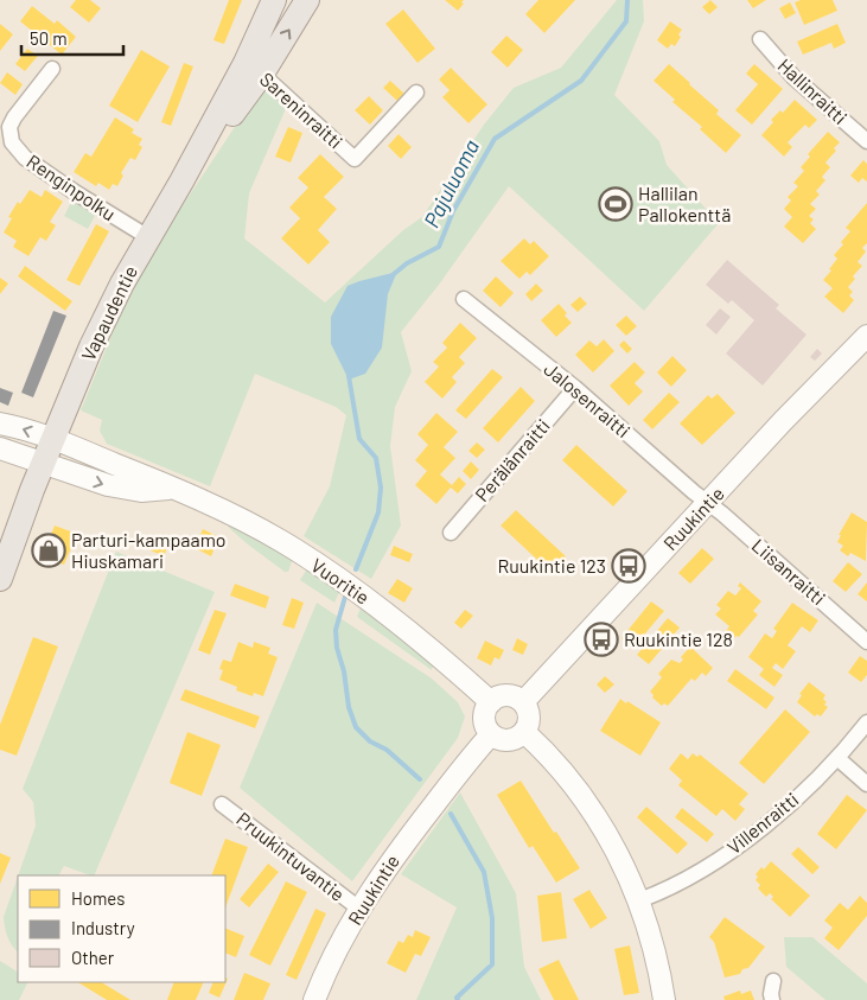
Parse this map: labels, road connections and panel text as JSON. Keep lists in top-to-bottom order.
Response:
{
  "streets": {
    "main road": ["Vapaudentie"],
    "street": [
      "Hallinraitti",
      "Sareninraitti",
      "Renginpolku",
      "Jalosenraitti",
      "Perälänraitti",
      "Ruukintie",
      "Liisanraitti",
      "Vuoritie",
      "Villenraitti",
      "Pruukintuvantie"
    ]
  },
  "crossings": [
    ["Sareninraitti", "Vapaudentie"],
    ["Renginpolku", "Vapaudentie"],
    ["Vapaudentie", "Vuoritie"],
    ["Jalosenraitti", "Perälänraitti"],
    ["Jalosenraitti", "Ruukintie"],
    ["Jalosenraitti", "Liisanraitti"],
    ["Ruukintie", "Liisanraitti"],
    ["Ruukintie", "Vuoritie"],
    ["Ruukintie", "Pruukintuvantie"]
  ],
  "water": ["Pajuluoma"],
  "places": {
    "sports": ["Hallilan Pallokenttä"],
    "shop": ["Parturi-kampaamo Hiuskamari"],
    "bus stop": ["Ruukintie 123", "Ruukintie 128"]
  },
  "legend": ["Homes", "Industry", "Other"],
  "scale_bar": "50 m"
}
